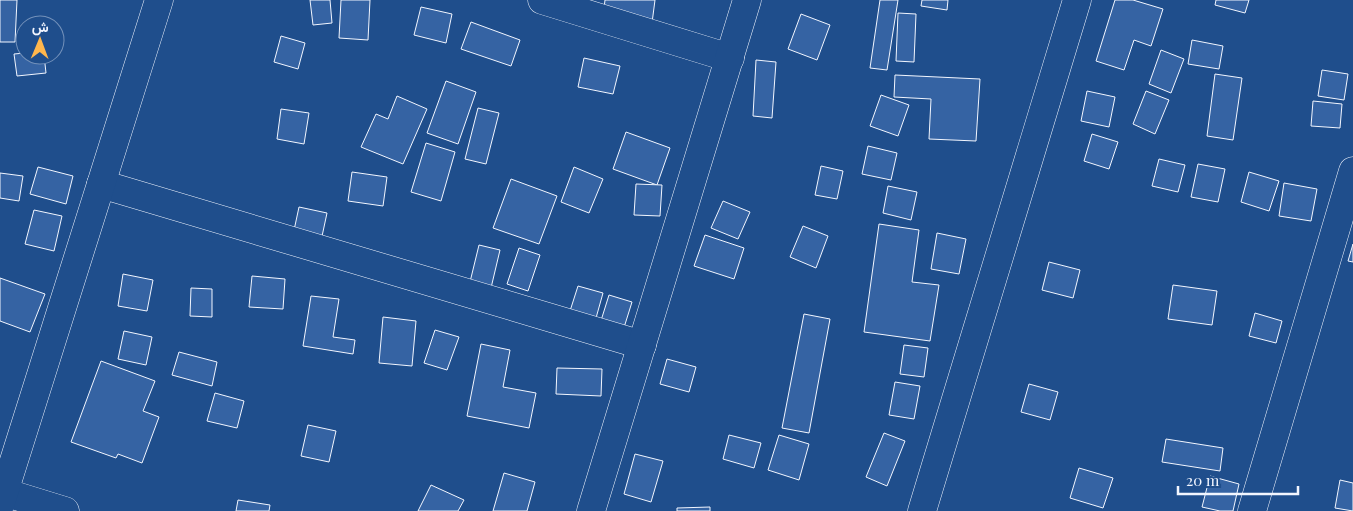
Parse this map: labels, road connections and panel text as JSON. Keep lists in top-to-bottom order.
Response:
{
  "scale_bar": "20 m",
  "north": "top"
}
